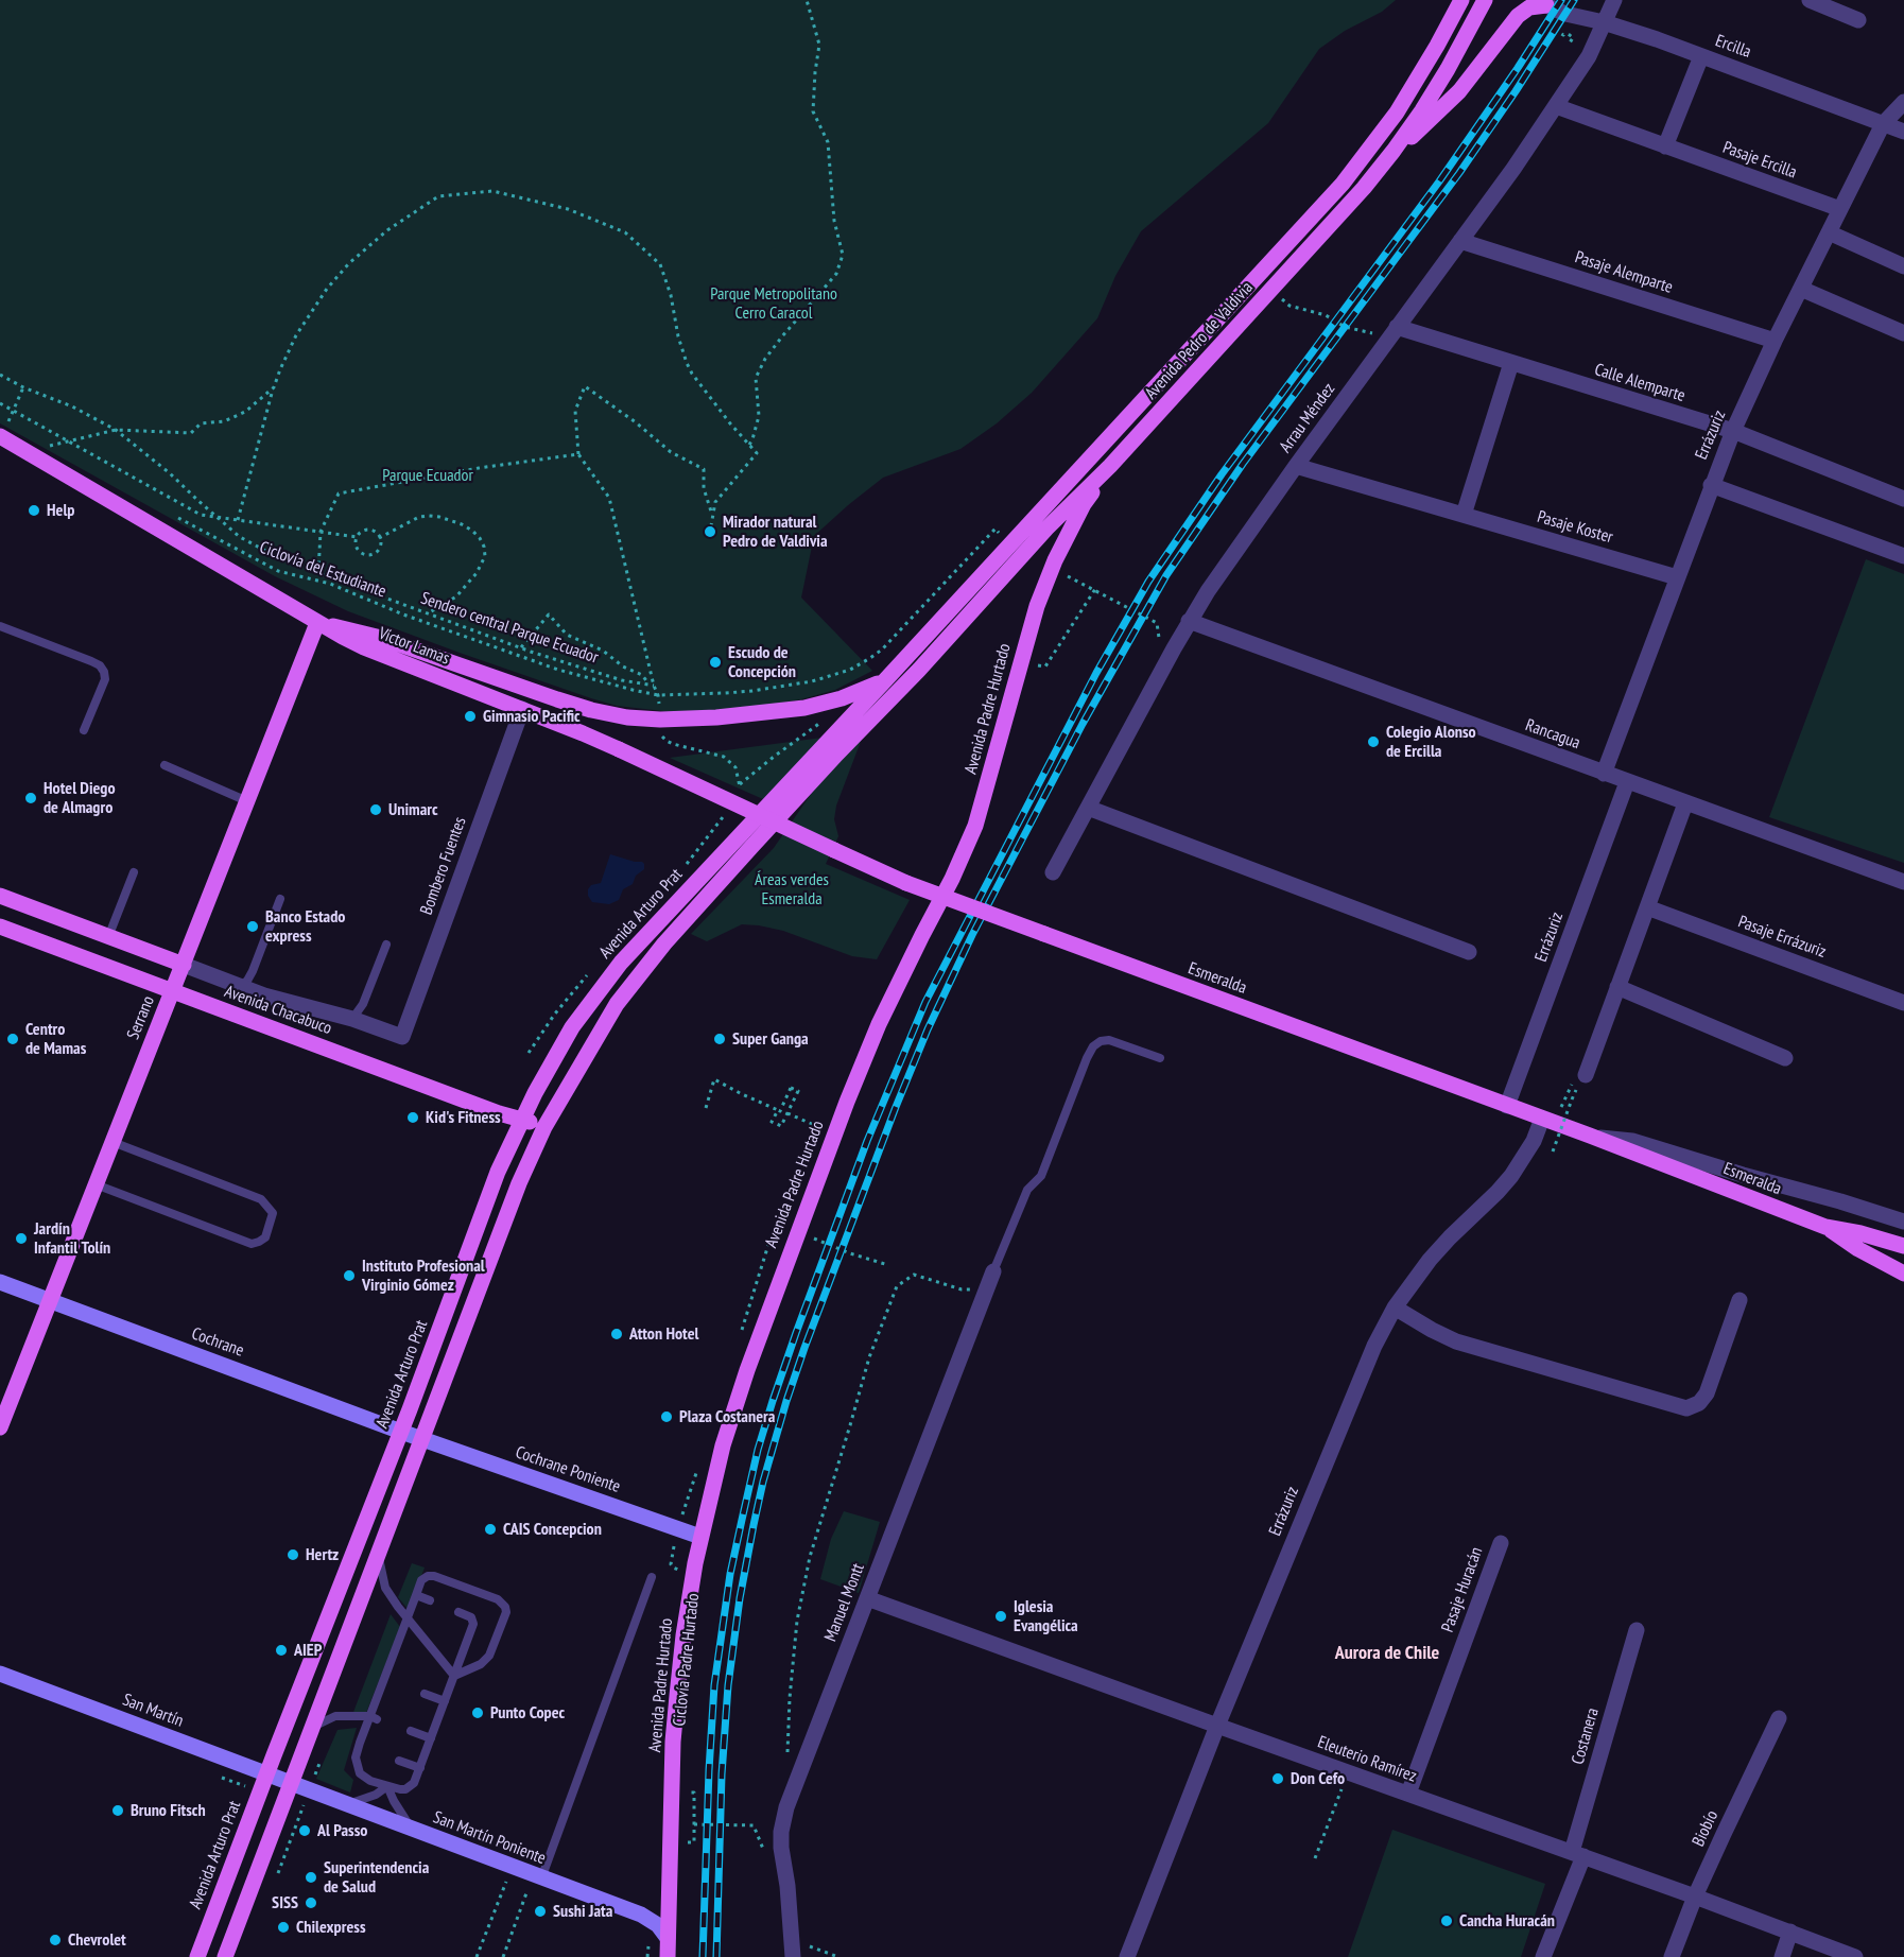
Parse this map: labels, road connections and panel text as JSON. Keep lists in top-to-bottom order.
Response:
{
  "streets": {
    "main road": [
      "Avenida Pedro de Valdivia",
      "Víctor Lamas",
      "Avenida Padre Hurtado",
      "Avenida Arturo Prat",
      "Esmeralda",
      "Avenida Chacabuco",
      "Serrano"
    ],
    "street": [
      "Ercilla",
      "Pasaje Ercilla",
      "Pasaje Alemparte",
      "Calle Alemparte",
      "Arrau Méndez",
      "Errázuriz",
      "Pasaje Koster",
      "Rancagua",
      "Bombero Fuentes",
      "Pasaje Errázuriz",
      "Cochrane",
      "Cochrane Poniente",
      "Pasaje Huracán",
      "Manuel Montt",
      "San Martín",
      "Costanera",
      "Eleuterio Ramírez",
      "Biobío",
      "San Martín Poniente"
    ],
    "path": ["Ciclovía del Estudiante", "Sendero central Parque Ecuador"]
  },
  "crossings": [
    ["Ercilla", "Arrau Méndez"],
    ["Ercilla", "Errázuriz"],
    ["Pasaje Ercilla", "Arrau Méndez"],
    ["Pasaje Ercilla", "Errázuriz"],
    ["Pasaje Alemparte", "Arrau Méndez"],
    ["Pasaje Alemparte", "Errázuriz"],
    ["Avenida Pedro de Valdivia", "Avenida Padre Hurtado"],
    ["Avenida Pedro de Valdivia", "Avenida Arturo Prat"],
    ["Avenida Pedro de Valdivia", "Avenida Chacabuco"],
    ["Calle Alemparte", "Arrau Méndez"],
    ["Calle Alemparte", "Errázuriz"],
    ["Arrau Méndez", "Pasaje Koster"],
    ["Arrau Méndez", "Rancagua"],
    ["Errázuriz", "Pasaje Koster"],
    ["Errázuriz", "Rancagua"],
    ["Errázuriz", "Esmeralda"],
    ["Errázuriz", "Eleuterio Ramírez"],
    ["Víctor Lamas", "Bombero Fuentes"],
    ["Víctor Lamas", "Esmeralda"],
    ["Víctor Lamas", "Serrano"],
    ["Avenida Padre Hurtado", "Cochrane Poniente"],
    ["Avenida Padre Hurtado", "San Martín Poniente"],
    ["Bombero Fuentes", "Avenida Chacabuco"],
    ["Avenida Arturo Prat", "Avenida Chacabuco"],
    ["Avenida Arturo Prat", "Cochrane"],
    ["Avenida Arturo Prat", "San Martín"],
    ["Avenida Chacabuco", "Serrano"],
    ["Serrano", "Cochrane"],
    ["Cochrane", "Cochrane Poniente"],
    ["Pasaje Huracán", "Eleuterio Ramírez"],
    ["Manuel Montt", "Eleuterio Ramírez"],
    ["San Martín", "San Martín Poniente"],
    ["Costanera", "Eleuterio Ramírez"],
    ["Eleuterio Ramírez", "Biobío"]
  ],
  "districts": ["Aurora de Chile"],
  "parks": ["Parque Metropolitano Cerro Caracol", "Parque Ecuador", "Áreas verdes Esmeralda"],
  "places": [
    "Help",
    "Mirador natural Pedro de Valdivia",
    "Escudo de Concepción",
    "Gimnasio Pacific",
    "Colegio Alonso de Ercilla",
    "Hotel Diego de Almagro",
    "Unimarc",
    "Banco Estado express",
    "Centro de Mamas",
    "Super Ganga",
    "Kid's Fitness",
    "Jardín Infantil Tolín",
    "Instituto Profesional Virginio Gómez",
    "Atton Hotel",
    "Plaza Costanera",
    "CAIS Concepcion",
    "Hertz",
    "Iglesia Evangélica",
    "AIEP",
    "Punto Copec",
    "Don Cefo",
    "Bruno Fitsch",
    "Al Passo",
    "Superintendencia de Salud",
    "SISS",
    "Sushi Jata",
    "Cancha Huracán",
    "Chilexpress",
    "Chevrolet"
  ]
}
